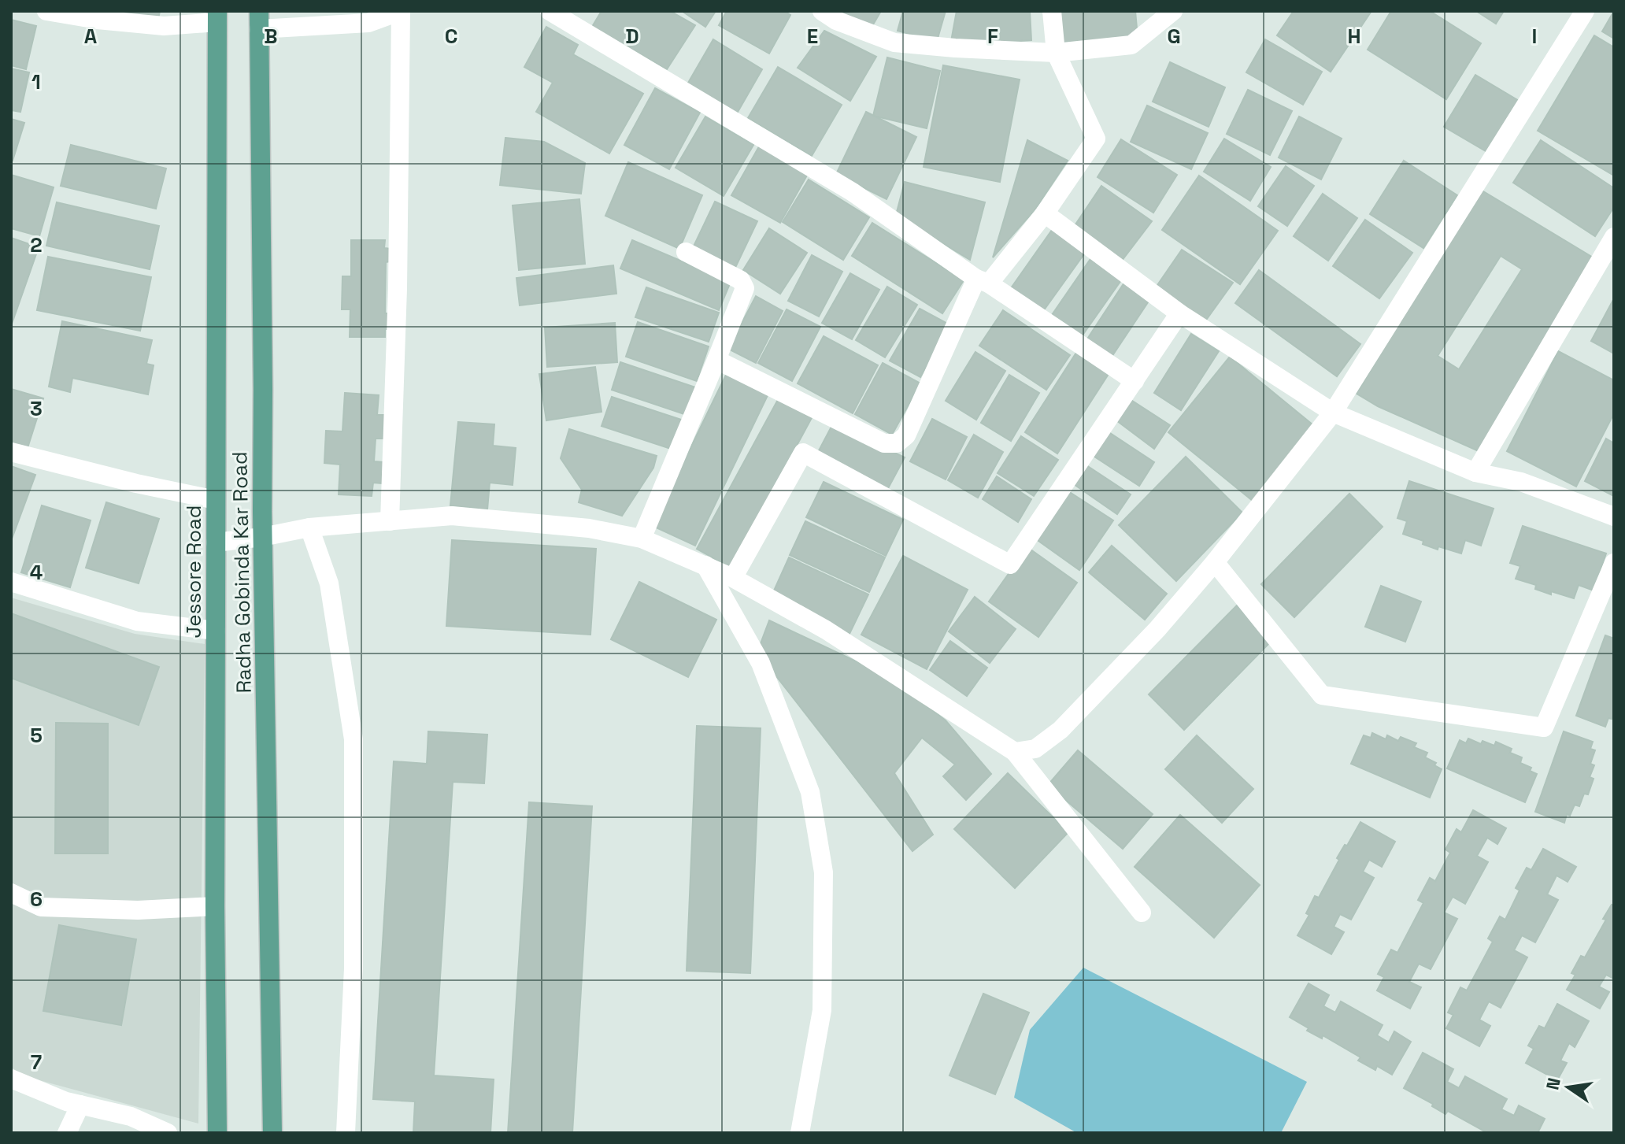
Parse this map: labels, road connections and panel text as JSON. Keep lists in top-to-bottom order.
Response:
{
  "streets": {
    "main road": ["Jessore Road", "Radha Gobinda Kar Road"]
  },
  "north": "left",
  "grid": {
    "columns": [
      "A",
      "B",
      "C",
      "D",
      "E",
      "F",
      "G",
      "H",
      "I"
    ],
    "rows": [
      "1",
      "2",
      "3",
      "4",
      "5",
      "6",
      "7"
    ]
  }
}
